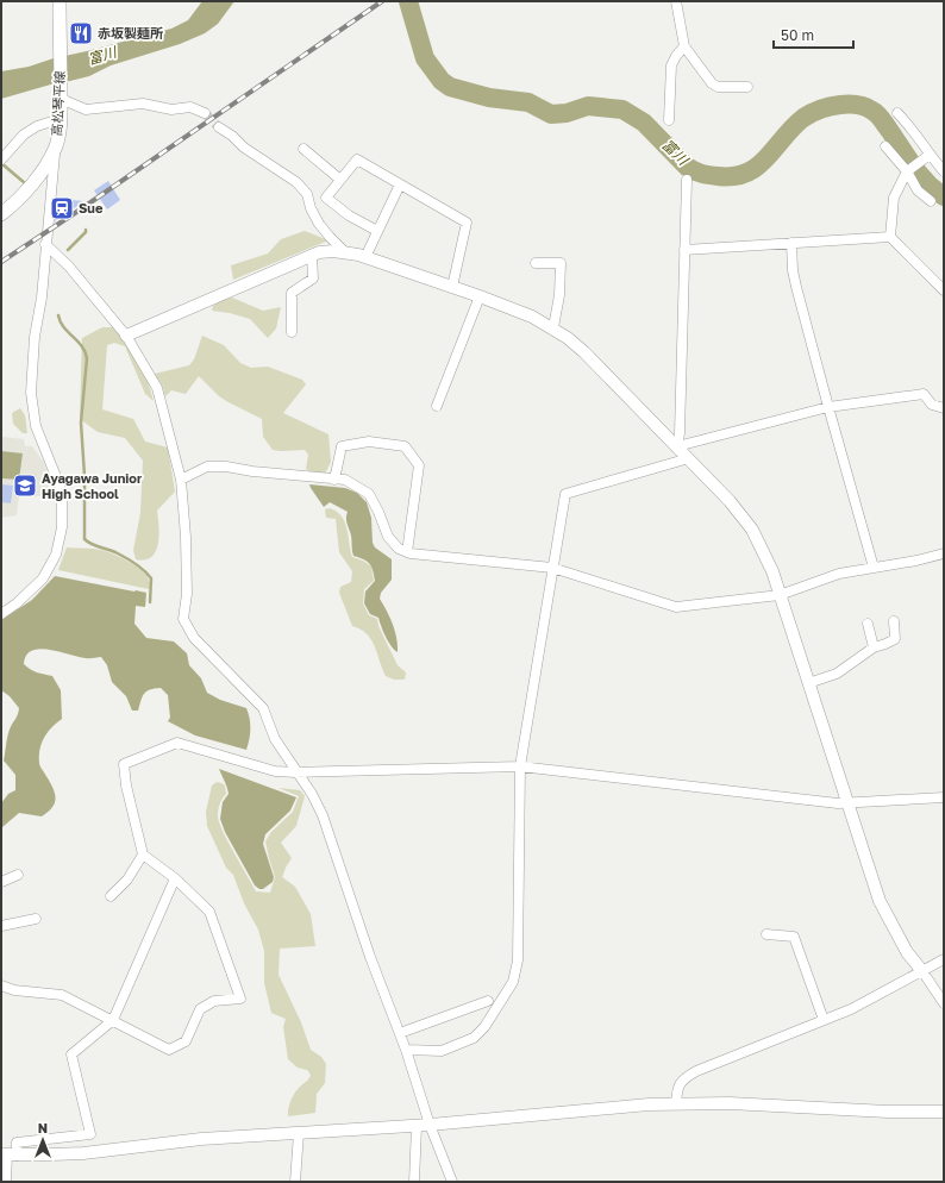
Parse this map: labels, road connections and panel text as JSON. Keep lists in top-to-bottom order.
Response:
{
  "streets": {
    "main road": ["高松琴平線"]
  },
  "water": ["富川"],
  "places": {
    "restaurant": ["赤坂製麺所"],
    "station": ["Sue"],
    "school or university": ["Ayagawa Junior High School"]
  },
  "scale_bar": "50 m",
  "north": "top"
}
